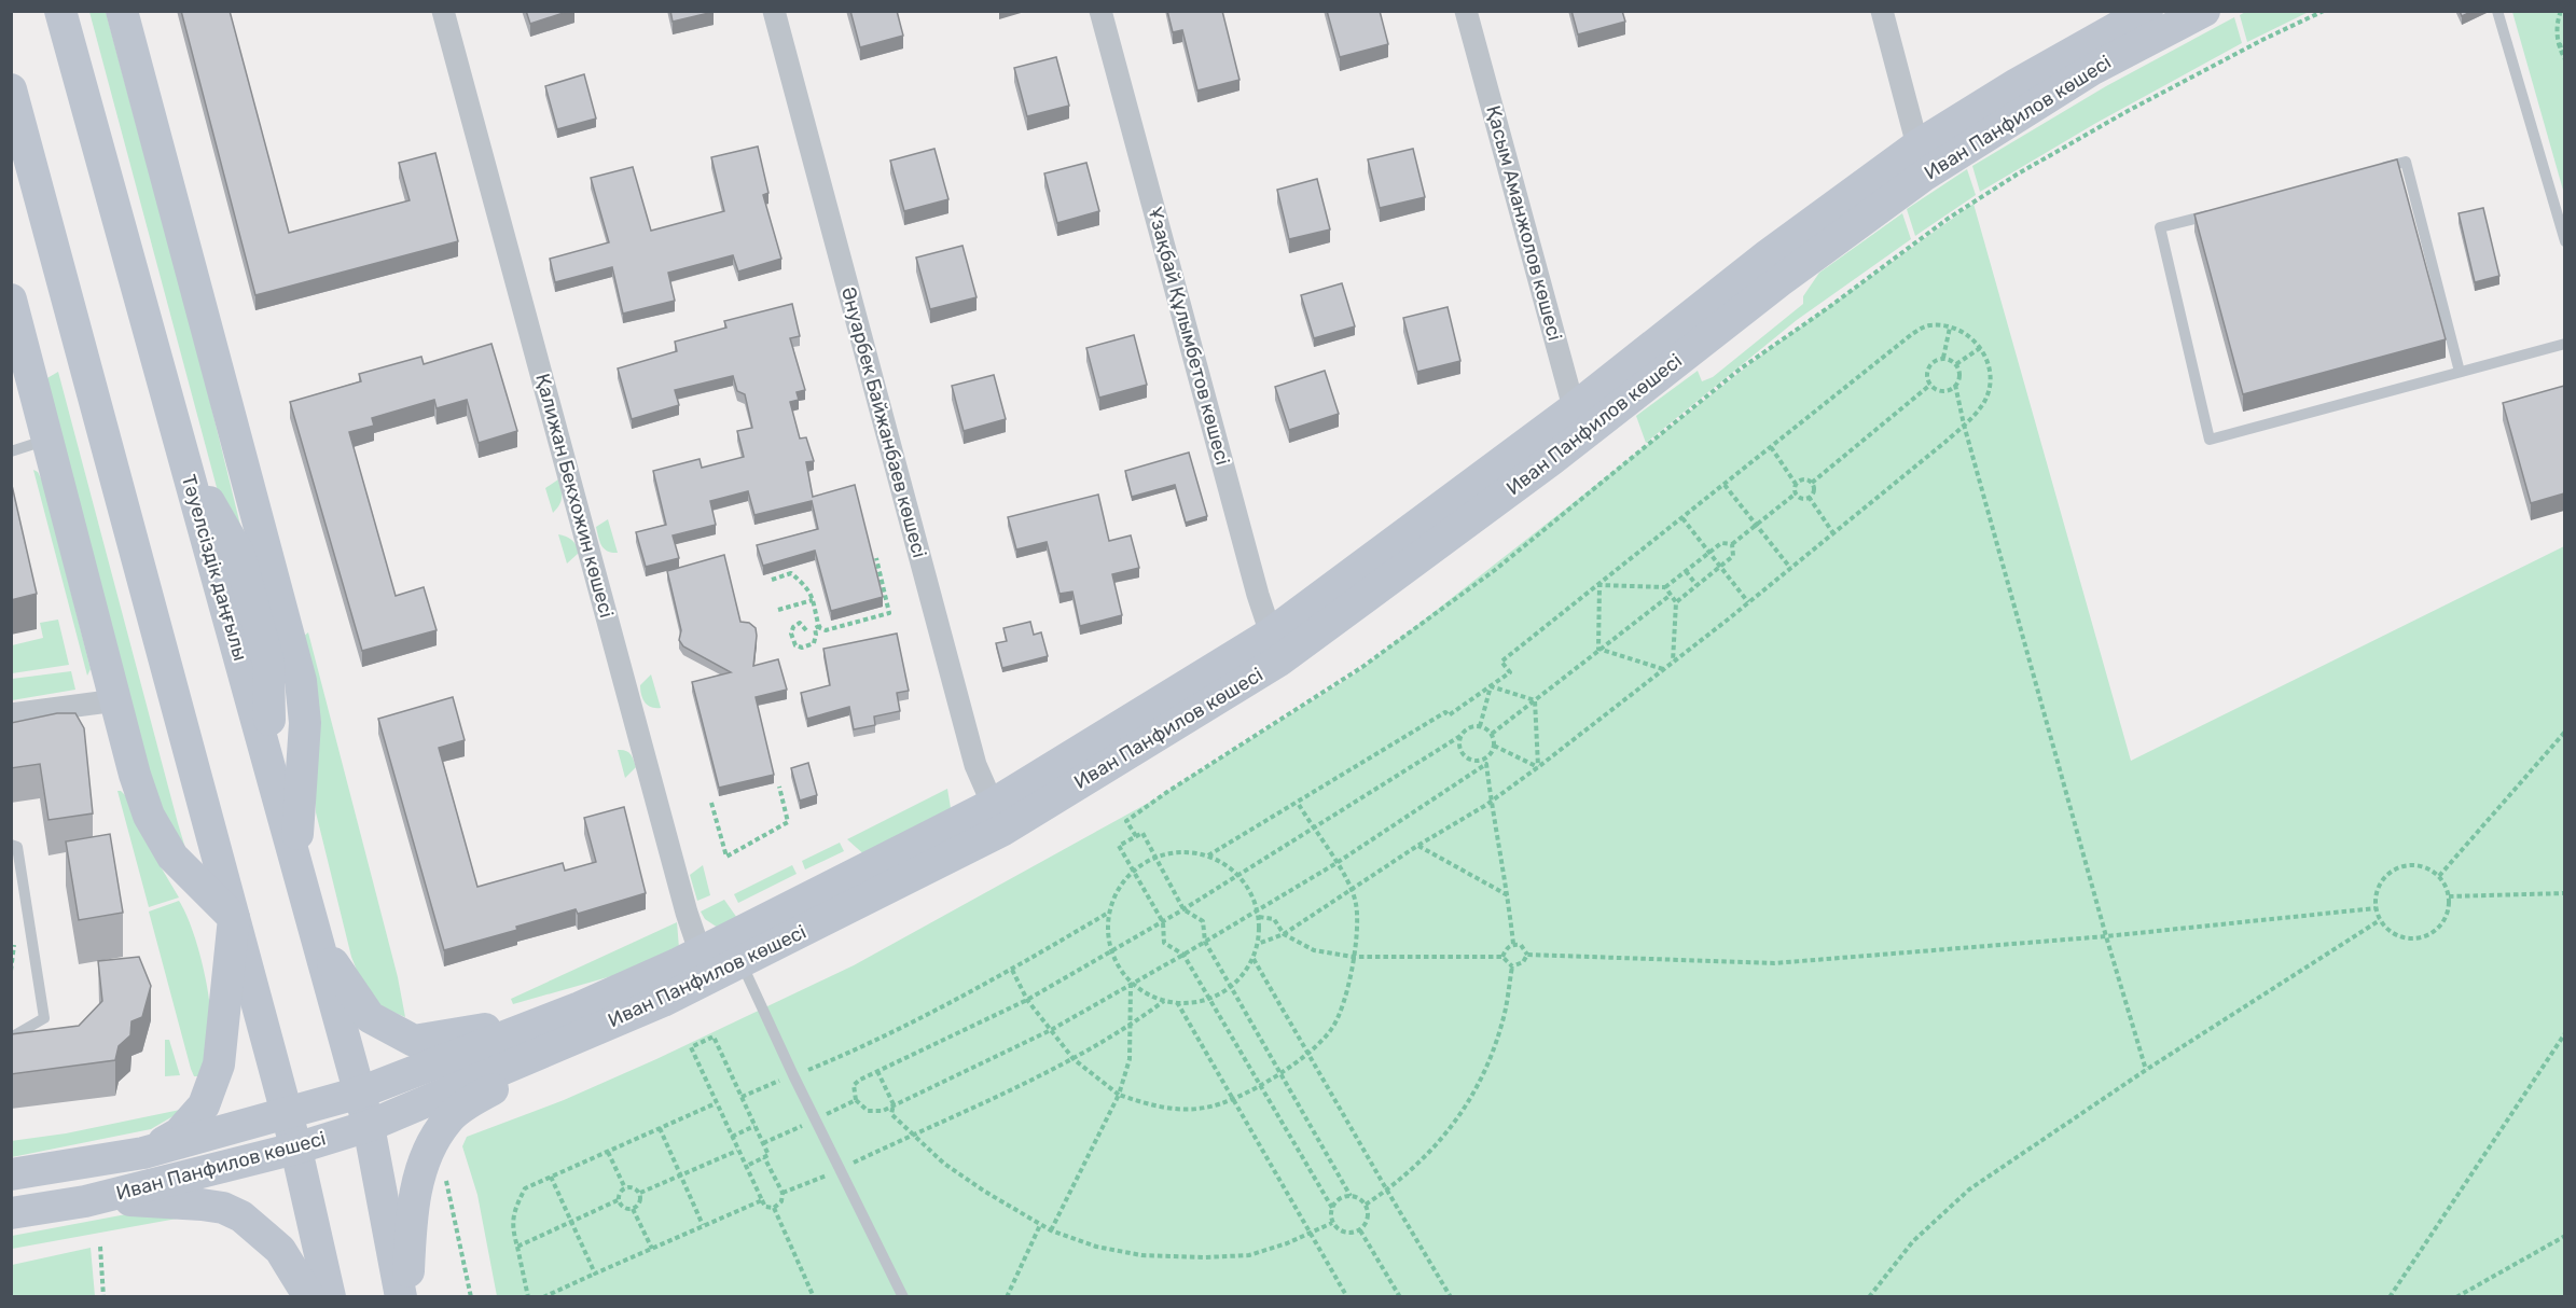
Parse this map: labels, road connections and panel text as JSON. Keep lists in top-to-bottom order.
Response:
{
  "streets": {
    "main road": ["Иван Панфилов көшесі", "Тәуелсіздік даңғылы"],
    "street": [
      "Қасым Аманжолов көшесі",
      "Ұзақбай Құлымбетов көшесі",
      "Әнуарбек Байжанбаев көшесі",
      "Қалижан Бекхожин көшесі"
    ]
  },
  "crossings": [
    ["Иван Панфилов көшесі", "Қасым Аманжолов көшесі"],
    ["Иван Панфилов көшесі", "Ұзақбай Құлымбетов көшесі"],
    ["Иван Панфилов көшесі", "Әнуарбек Байжанбаев көшесі"],
    ["Иван Панфилов көшесі", "Қалижан Бекхожин көшесі"],
    ["Иван Панфилов көшесі", "Тәуелсіздік даңғылы"]
  ]
}
